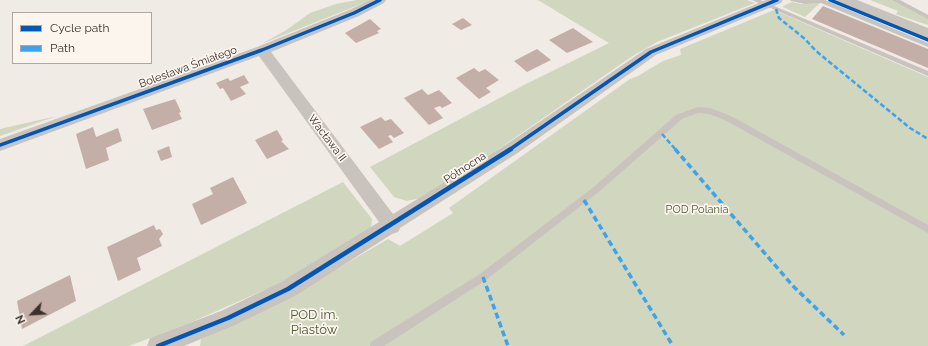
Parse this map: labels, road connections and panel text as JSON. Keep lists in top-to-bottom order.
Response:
{
  "streets": {
    "street": ["Bolesława Śmiałego", "Wacława II", "Północna"]
  },
  "crossings": [
    ["Bolesława Śmiałego", "Wacława II"],
    ["Wacława II", "Północna"]
  ],
  "parks": ["POD Polania", "POD im. Piastów"],
  "legend": ["Cycle path", "Path"],
  "north": "bottom left"
}
